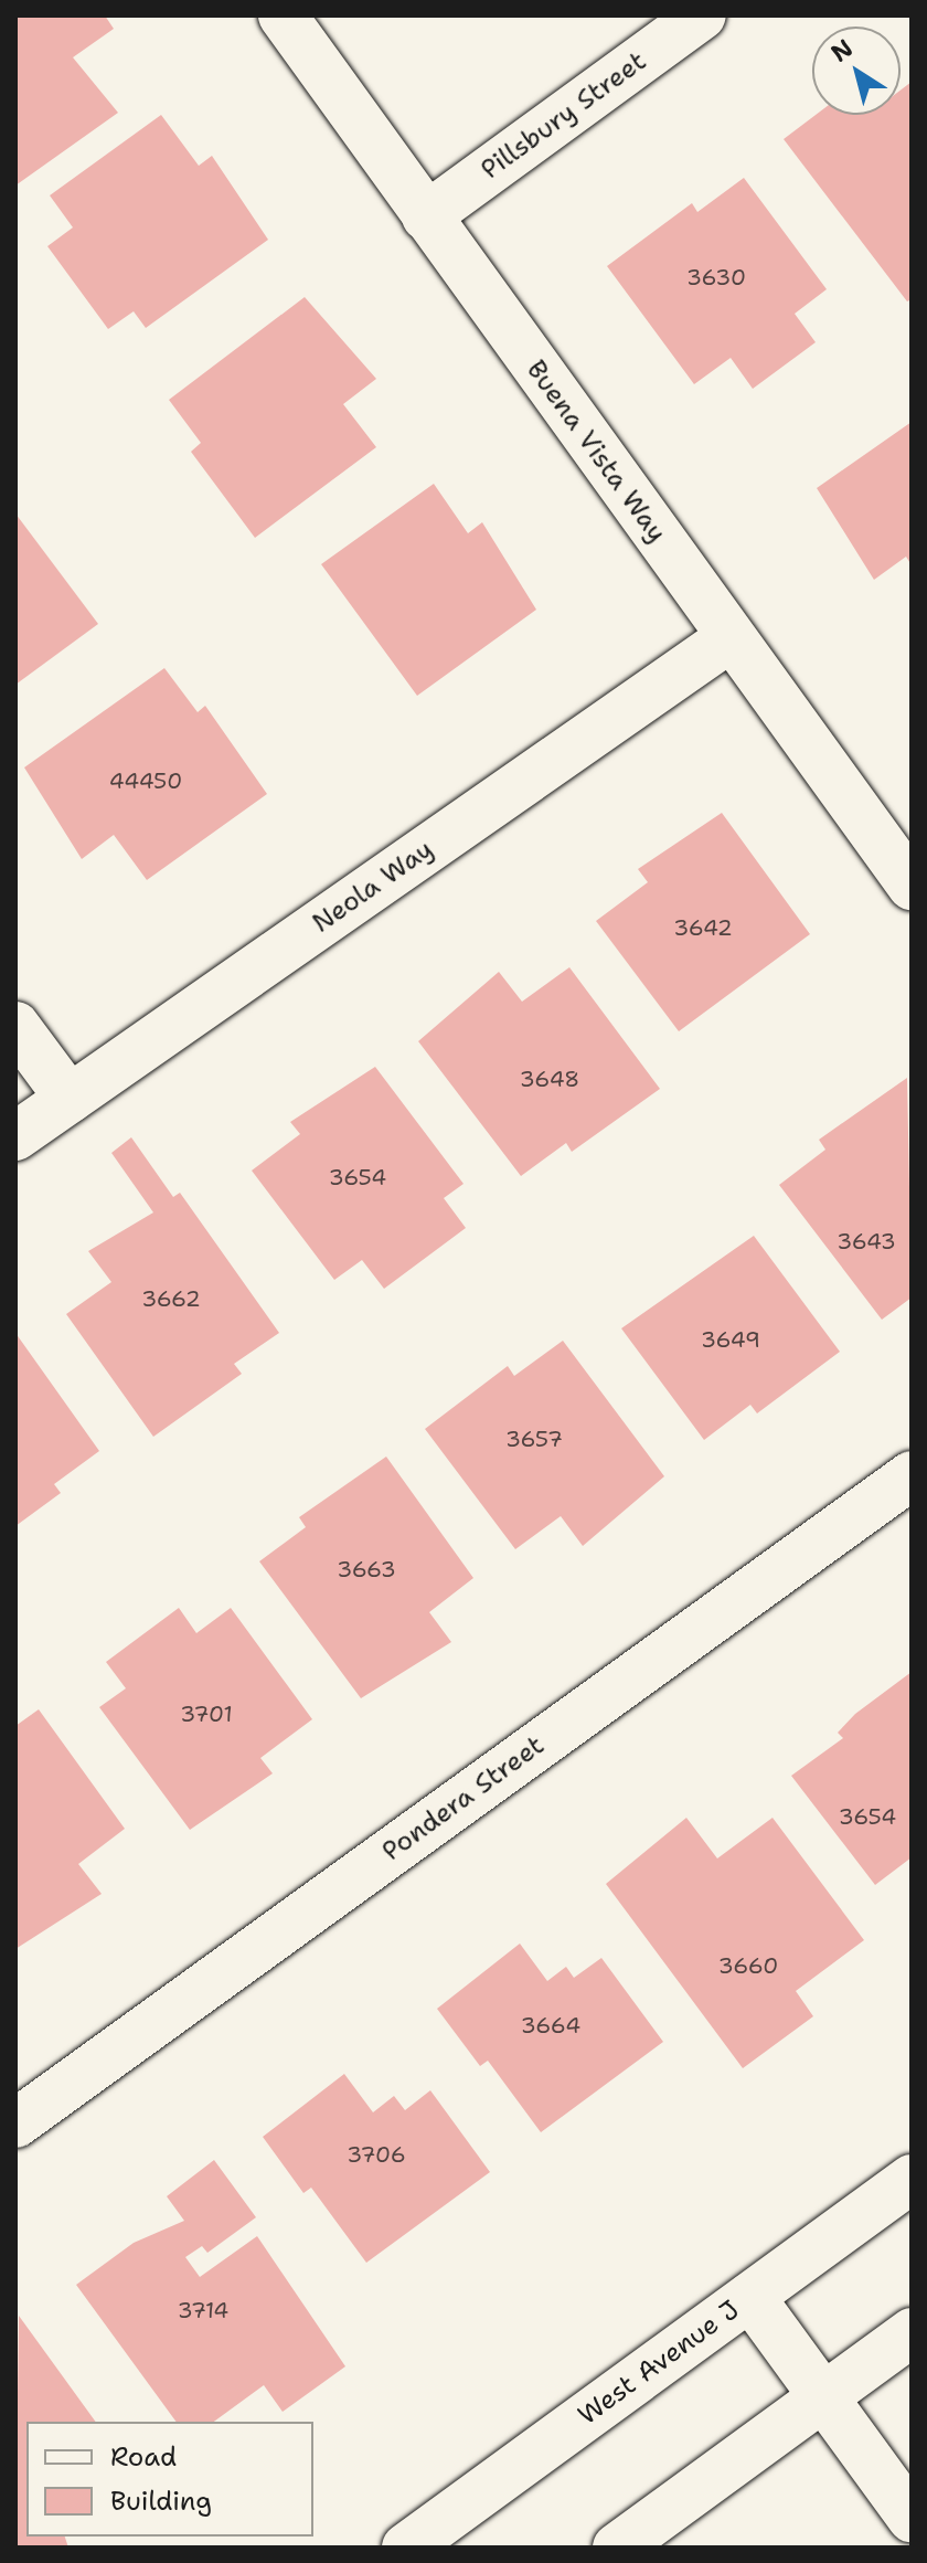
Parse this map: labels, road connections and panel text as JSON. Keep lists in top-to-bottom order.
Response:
{
  "streets": {
    "street": [
      "Pillsbury Street",
      "Buena Vista Way",
      "Neola Way",
      "Pondera Street",
      "West Avenue J"
    ]
  },
  "crossings": [
    ["Pillsbury Street", "Buena Vista Way"],
    ["Buena Vista Way", "Neola Way"]
  ],
  "house_numbers": [
    "3630",
    "44450",
    "3642",
    "3648",
    "3654",
    "3643",
    "3662",
    "3649",
    "3657",
    "3663",
    "3701",
    "3654",
    "3660",
    "3664",
    "3706",
    "3714"
  ],
  "legend": ["Road", "Building"],
  "north": "top left"
}
